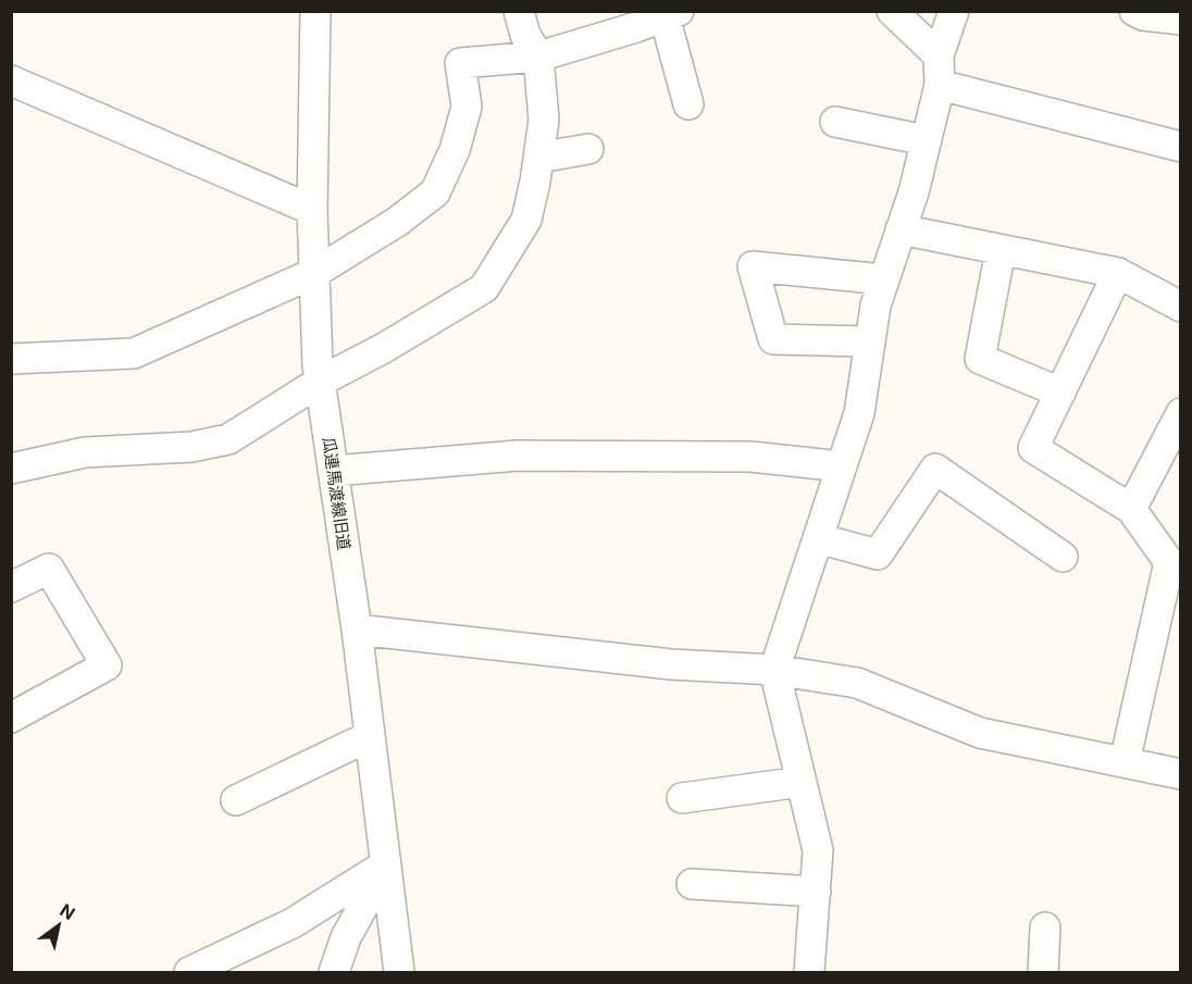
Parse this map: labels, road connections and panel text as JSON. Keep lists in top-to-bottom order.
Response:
{
  "streets": {
    "street": ["瓜連馬渡線旧道"]
  },
  "north": "top right"
}
